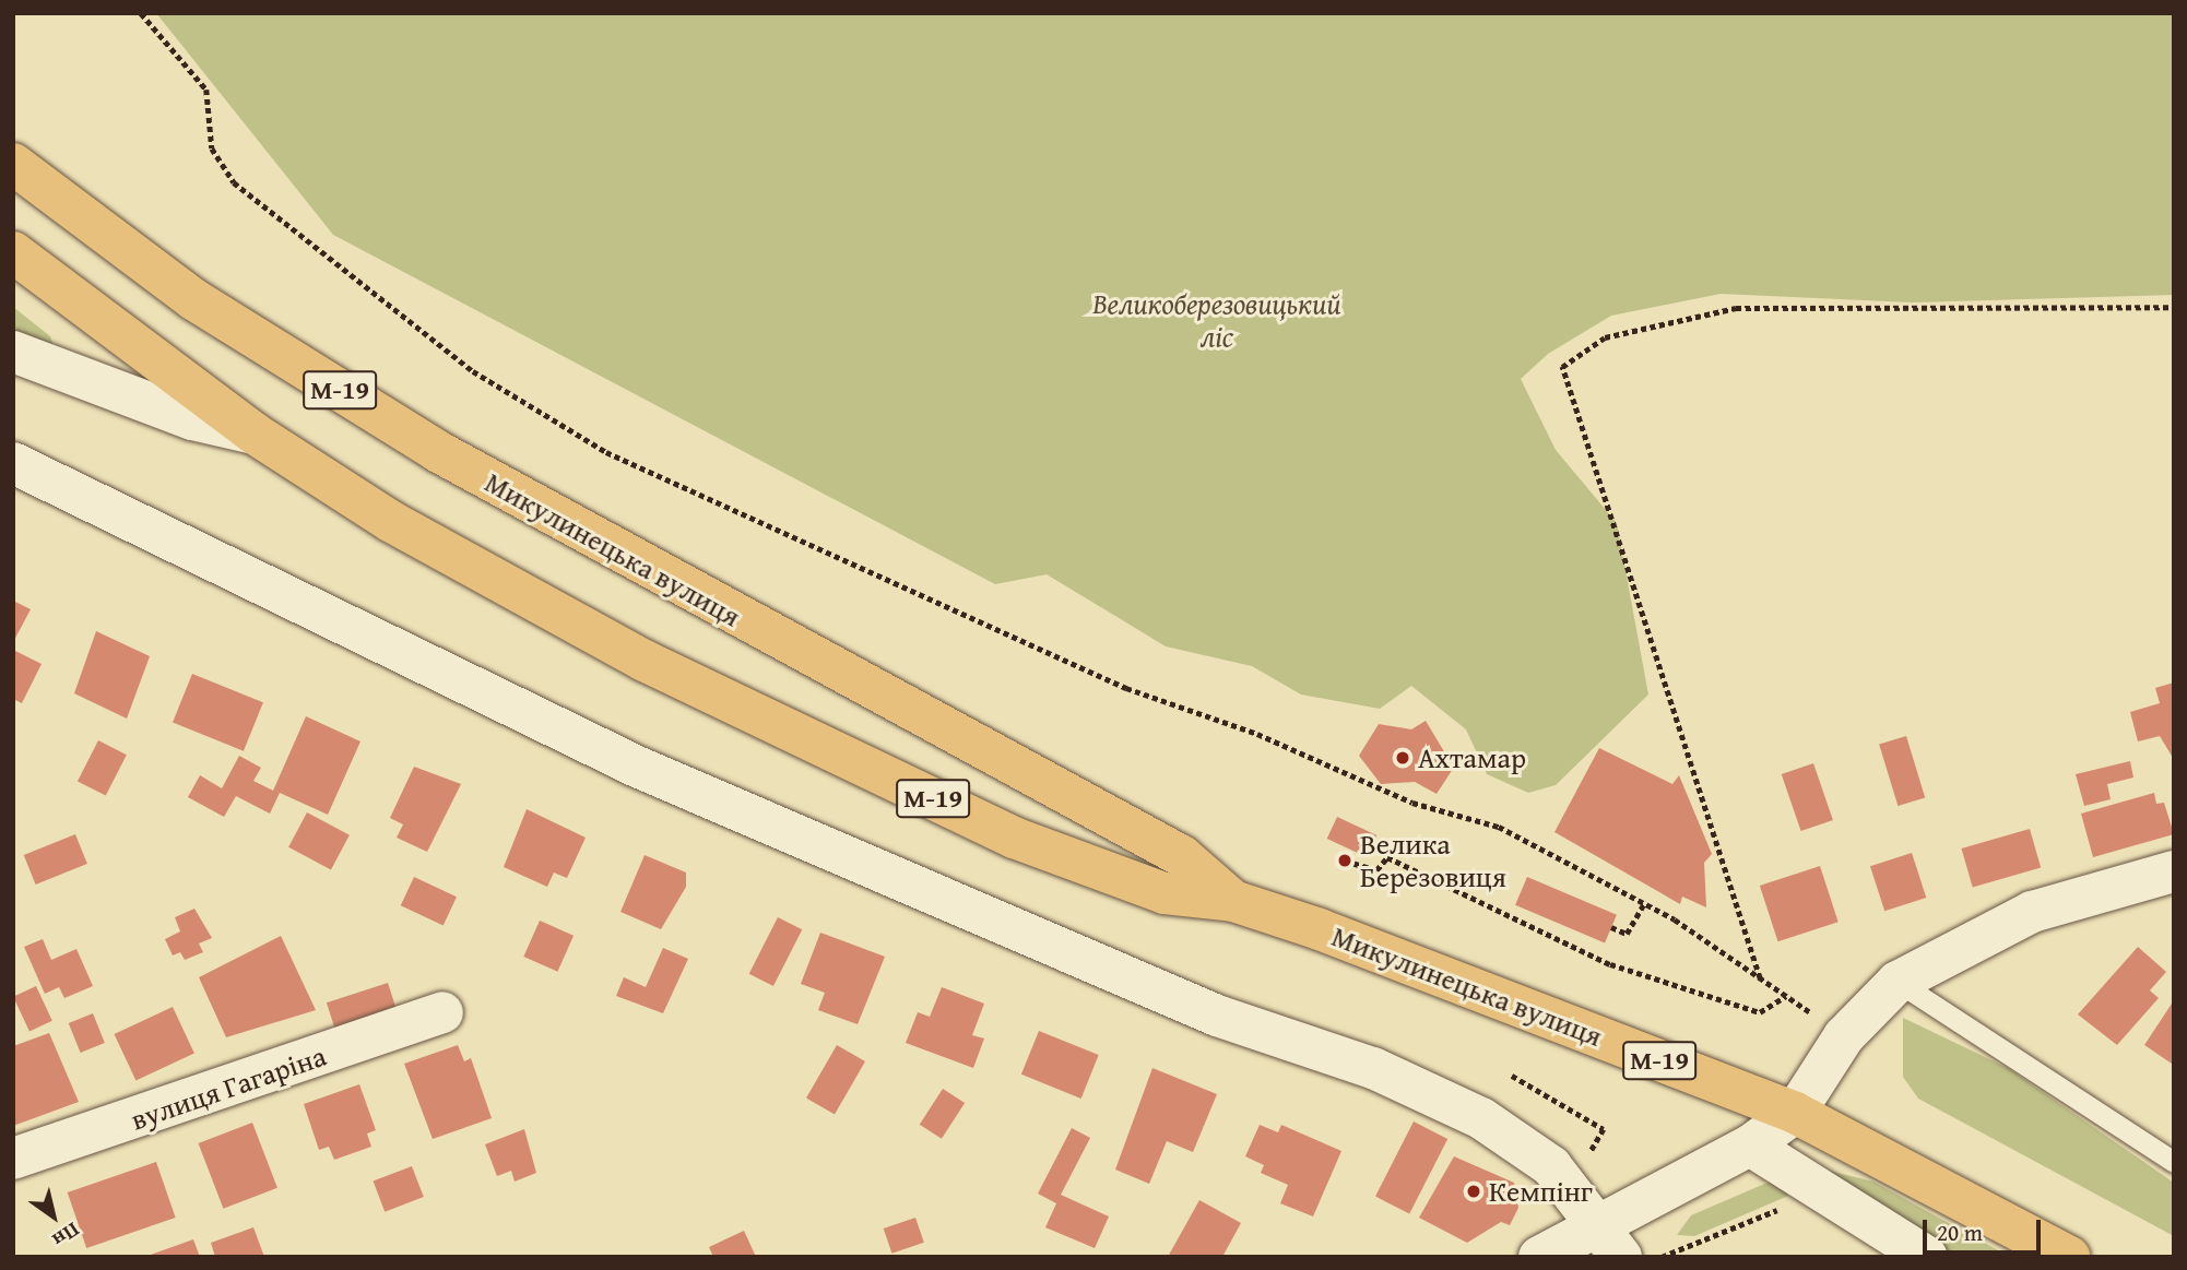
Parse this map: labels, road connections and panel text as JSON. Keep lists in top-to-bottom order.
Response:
{
  "streets": {
    "highway": ["М-19", "Микулинецька вулиця"],
    "street": ["вулиця Гагаріна"]
  },
  "parks": ["Великоберезовицький ліс"],
  "places": ["Ахтамар", "Велика Березовиця", "Кемпінг"],
  "scale_bar": "20 m",
  "north": "bottom right"
}
